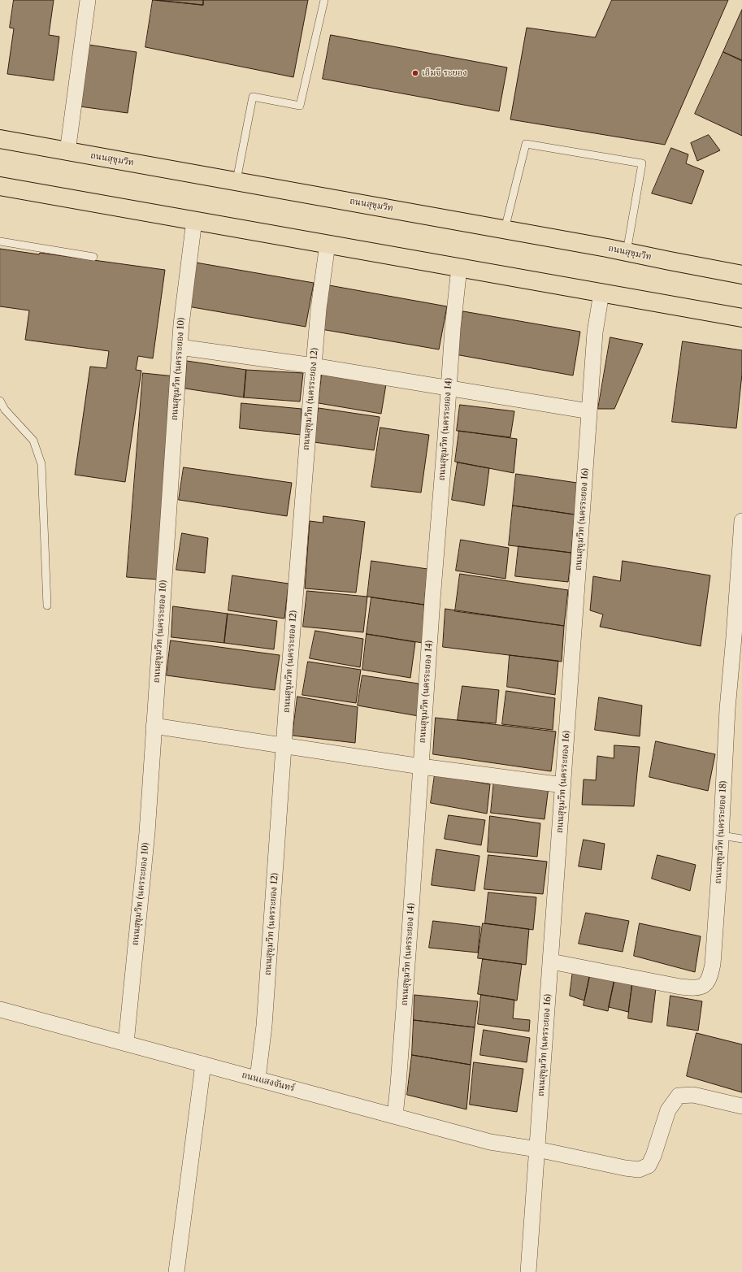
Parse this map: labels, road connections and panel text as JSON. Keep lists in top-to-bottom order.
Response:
{
  "streets": {
    "main road": ["ถนนสุขุมวิท"],
    "street": [
      "ถนนสุขุมวิท (นครระยอง 10)",
      "ถนนสุขุมวิท (นครระยอง 12)",
      "ถนนสุขุมวิท (นครระยอง 14)",
      "ถนนสุขุมวิท (นครระยอง 16)",
      "ถนนสุขุมวิท (นครระยอง 18)",
      "ถนนแสงจันทร์"
    ]
  },
  "crossings": [
    ["ถนนสุขุมวิท (นครระยอง 10)", "ถนนแสงจันทร์"],
    ["ถนนสุขุมวิท (นครระยอง 12)", "ถนนแสงจันทร์"],
    ["ถนนสุขุมวิท (นครระยอง 14)", "ถนนแสงจันทร์"],
    ["ถนนสุขุมวิท (นครระยอง 16)", "ถนนสุขุมวิท (นครระยอง 18)"],
    ["ถนนสุขุมวิท (นครระยอง 16)", "ถนนแสงจันทร์"]
  ],
  "places": ["เอ็มจี ระยอง"]
}
